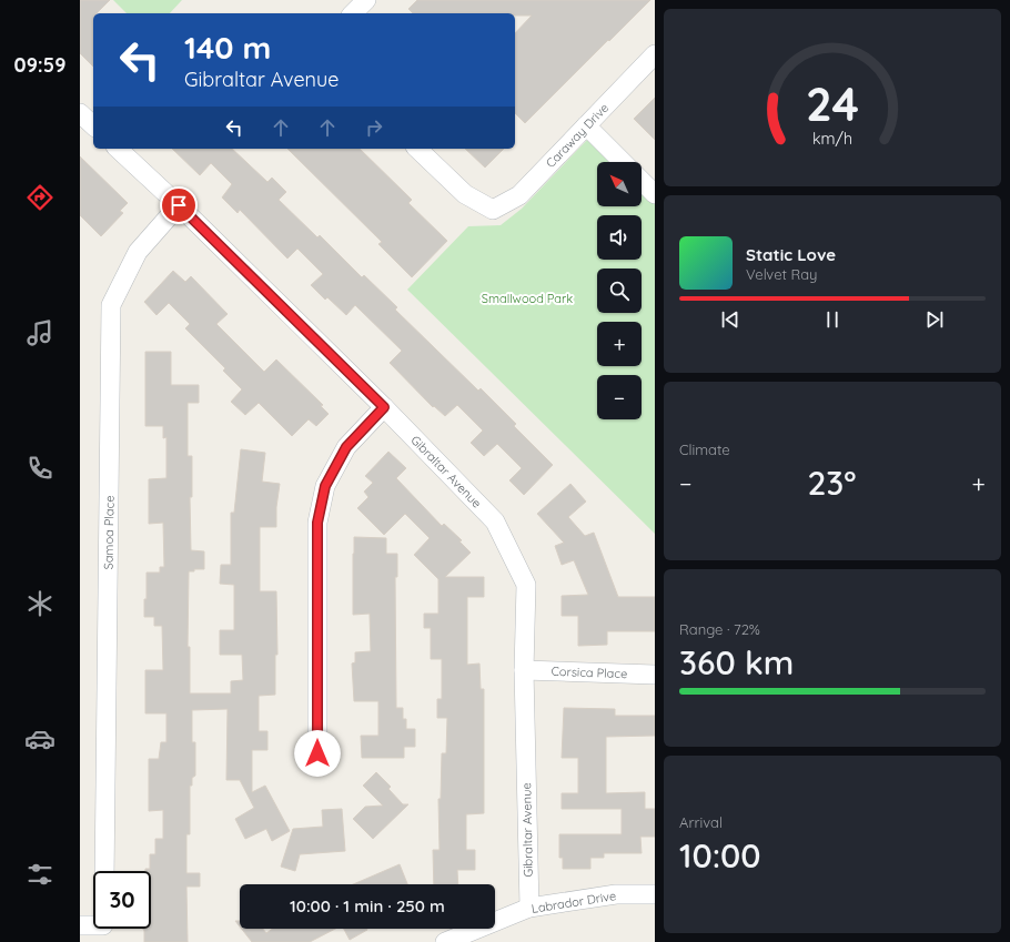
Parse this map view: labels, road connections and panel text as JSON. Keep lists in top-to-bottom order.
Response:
{
  "streets": {
    "street": [
      "Caraway Drive",
      "Gibraltar Avenue",
      "Samoa Place",
      "Corsica Place",
      "Labrador Drive"
    ]
  },
  "crossings": [
    ["Gibraltar Avenue", "Samoa Place"],
    ["Gibraltar Avenue", "Corsica Place"],
    ["Gibraltar Avenue", "Labrador Drive"]
  ],
  "parks": ["Smallwood Park"],
  "north": "top left",
  "page": {
    "tabs": "09:59",
    "turn": ["140 m", "Gibraltar Avenue"],
    "map_buttons": ["+", "−"],
    "song": ["Static Love", "Velvet Ray"],
    "tile": [
      "Climate",
      ["Range · 72%", "360 km"],
      ["Arrival", "10:00"]
    ],
    "heat": ["−", "23°", "+"],
    "limit": "30",
    "trip": "10:00 · 1 min · 250 m",
    "gauge": ["24", "km/h"]
  }
}
